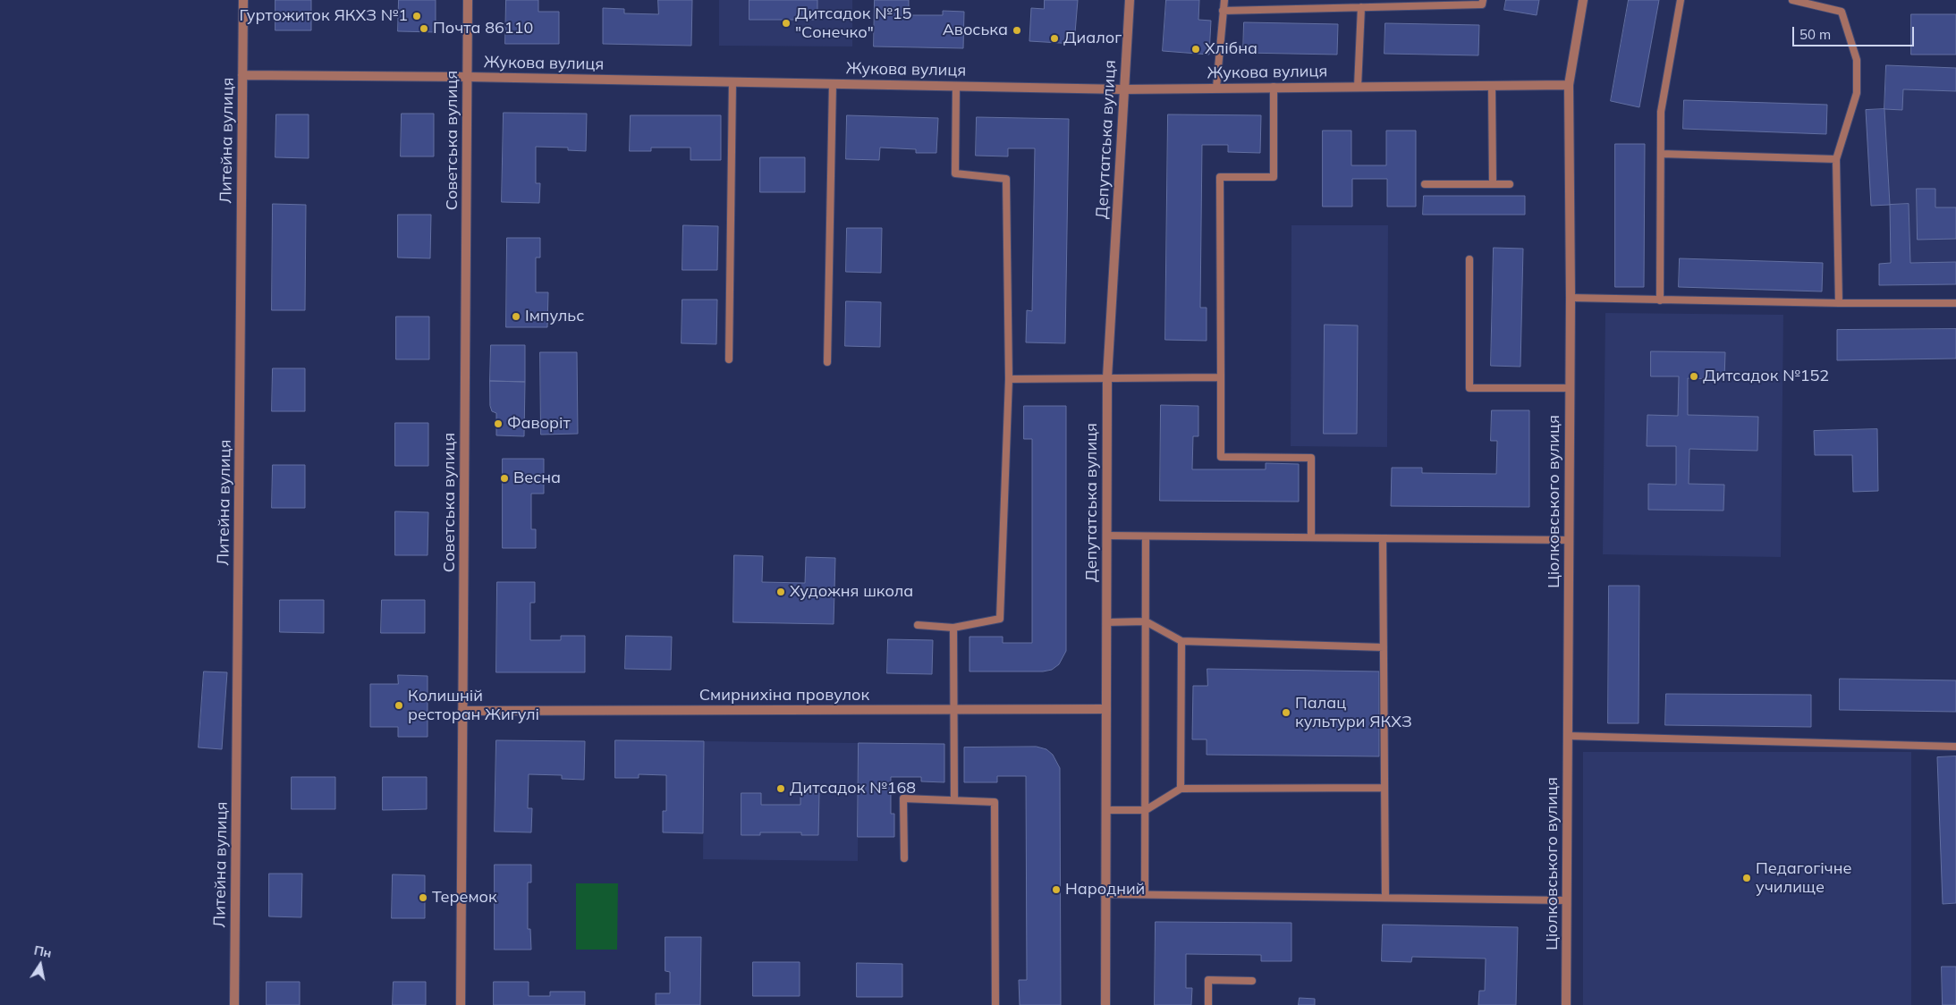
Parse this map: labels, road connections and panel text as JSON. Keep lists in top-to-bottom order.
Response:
{
  "streets": {
    "street": [
      "Жукова вулиця",
      "Депутатська вулиця",
      "Литейна вулиця",
      "Советська вулиця",
      "Ціолковського вулиця",
      "Смирнихіна провулок"
    ]
  },
  "crossings": [
    ["Жукова вулиця", "Депутатська вулиця"],
    ["Жукова вулиця", "Литейна вулиця"],
    ["Жукова вулиця", "Советська вулиця"],
    ["Жукова вулиця", "Ціолковського вулиця"],
    ["Депутатська вулиця", "Смирнихіна провулок"],
    ["Советська вулиця", "Смирнихіна провулок"]
  ],
  "places": [
    "Гуртожиток ЯКХЗ №1",
    "Дитсадок №15 \"Сонечко\"",
    "Почта 86110",
    "Авоська",
    "Диалог",
    "Хлібна",
    "Імпульс",
    "Дитсадок №152",
    "Фаворіт",
    "Весна",
    "Художня школа",
    "Колишній ресторан Жигулі",
    "Палац культури ЯКХЗ",
    "Дитсадок №168",
    "Педагогічне училище",
    "Народний",
    "Теремок"
  ],
  "scale_bar": "50 m",
  "north": "top"
}
